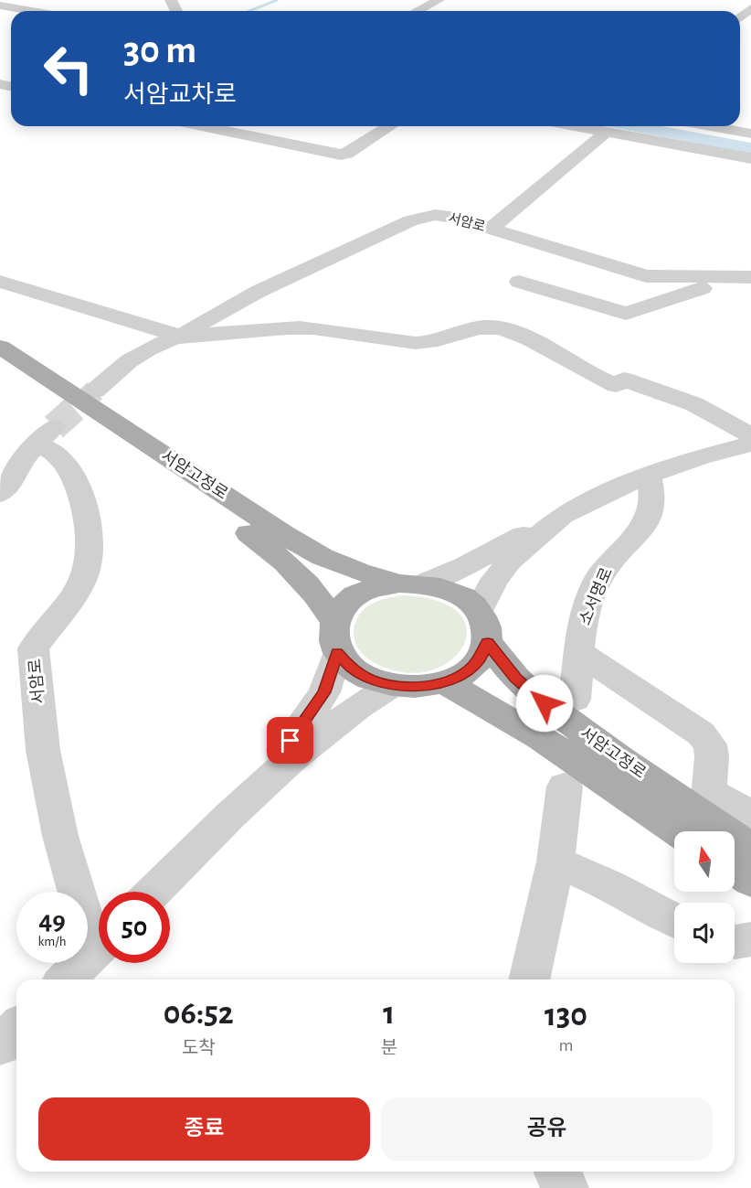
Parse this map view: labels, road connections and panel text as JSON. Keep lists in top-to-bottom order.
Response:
{
  "streets": {
    "main road": ["서암고정로"],
    "street": ["서암로", "소서명로"]
  },
  "north": "top",
  "page": {
    "turn": ["30 m", "서암교차로"],
    "speed": "49 km/h",
    "limit": "50",
    "eta": [
      "06:52",
      "도착",
      "1",
      "분",
      "130",
      "m"
    ],
    "buttons": ["종료", "공유"]
  }
}
